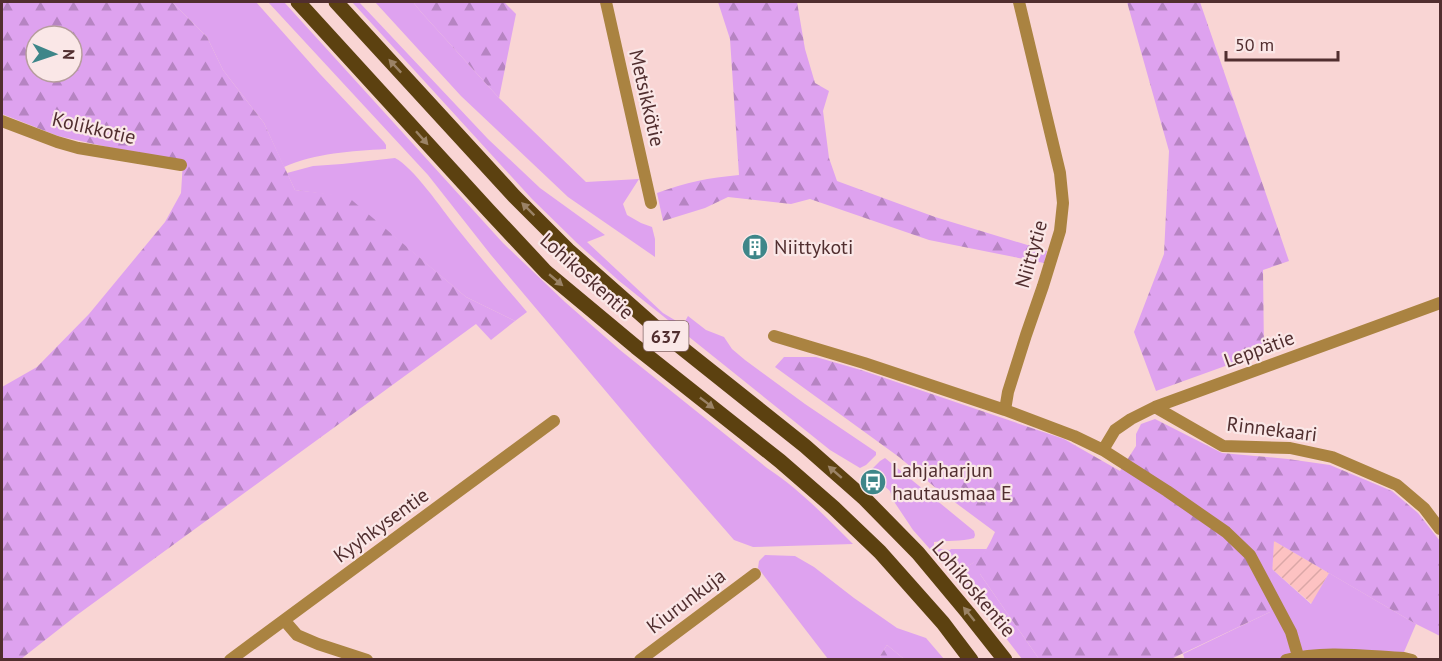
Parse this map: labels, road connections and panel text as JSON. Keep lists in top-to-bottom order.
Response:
{
  "streets": {
    "main road": ["Lohikoskentie", "637"],
    "street": [
      "Metsikkötie",
      "Kolikkotie",
      "Niittytie",
      "Leppätie",
      "Rinnekaari",
      "Kyyhkysentie",
      "Kiurunkuja"
    ]
  },
  "crossings": [
    ["Leppätie", "Rinnekaari"]
  ],
  "places": {
    "building": ["Niittykoti"],
    "bus stop": ["Lahjaharjun hautausmaa E"]
  },
  "scale_bar": "50 m",
  "north": "right"
}
